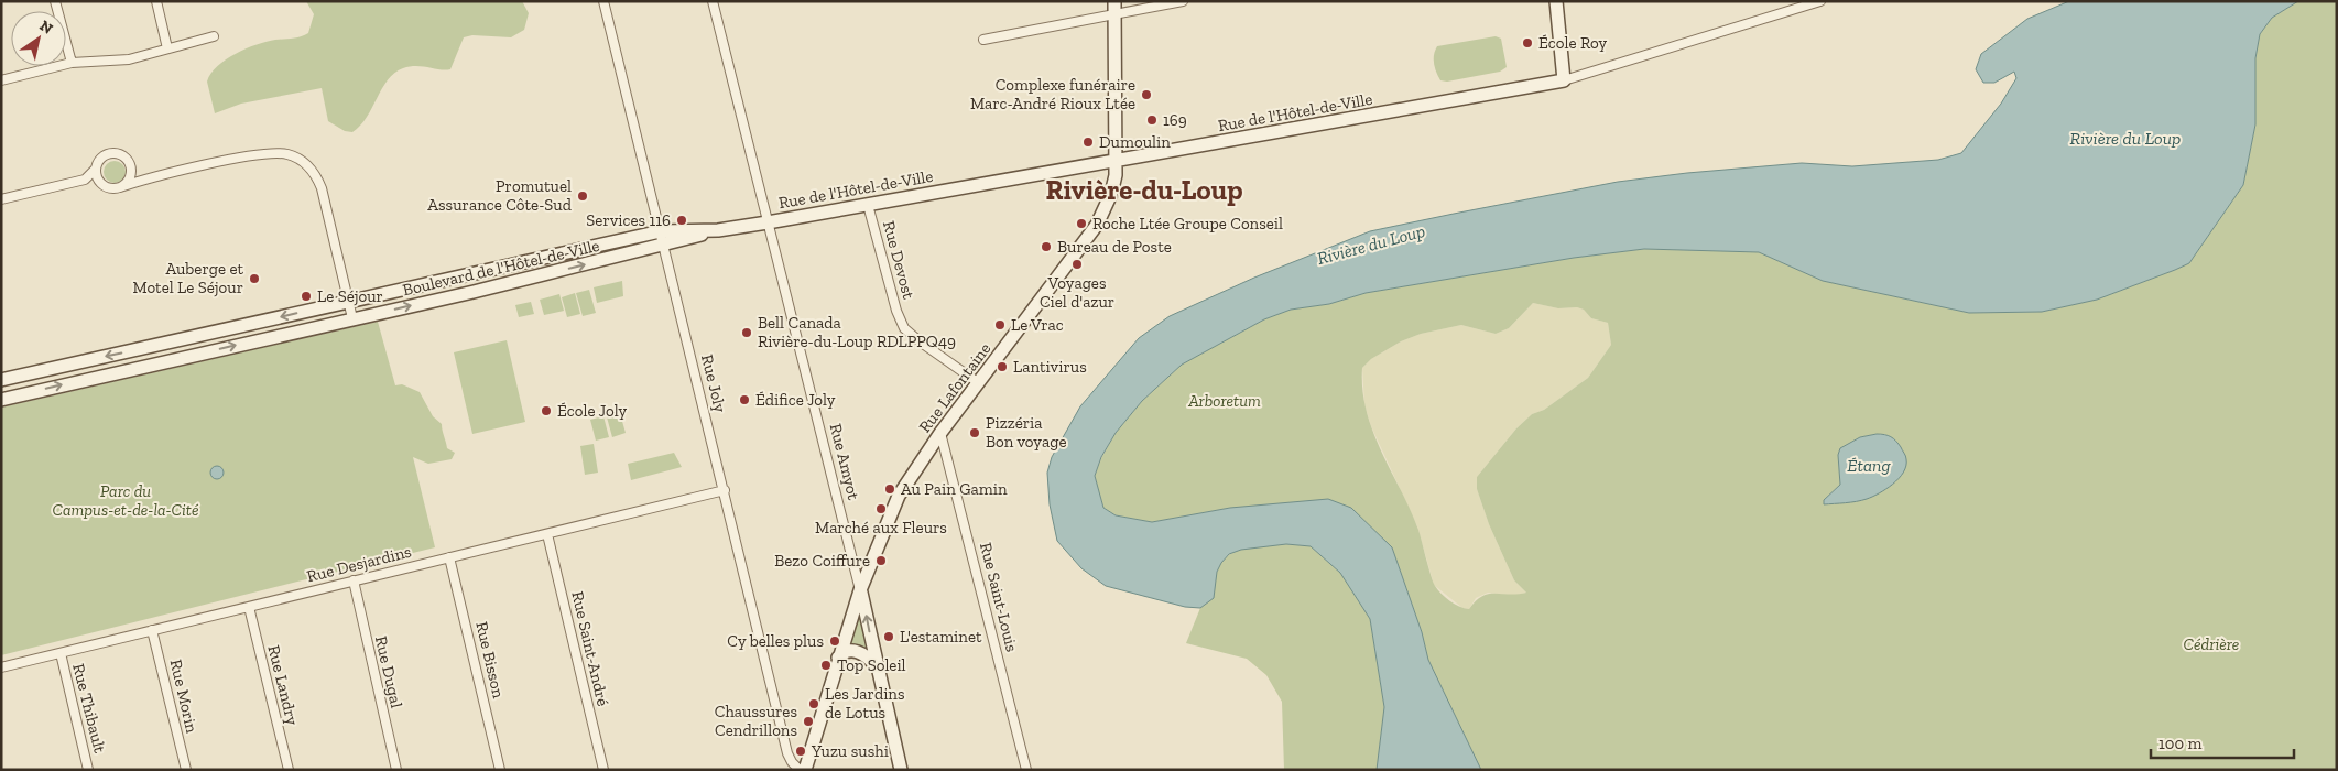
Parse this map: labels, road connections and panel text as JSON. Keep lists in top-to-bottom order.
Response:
{
  "streets": {
    "main road": [
      "Rue de l'Hôtel-de-Ville",
      "Boulevard de l'Hôtel-de-Ville",
      "Rue Lafontaine",
      "Rue Amyot"
    ],
    "street": [
      "Rue Devost",
      "Rue Joly",
      "Rue Desjardins",
      "Rue Saint-Louis",
      "Rue Saint-André",
      "Rue Bisson",
      "Rue Dugal",
      "Rue Landry",
      "Rue Morin",
      "Rue Thibault"
    ]
  },
  "crossings": [
    ["Rue de l'Hôtel-de-Ville", "Rue Devost"],
    ["Rue de l'Hôtel-de-Ville", "Boulevard de l'Hôtel-de-Ville"],
    ["Rue de l'Hôtel-de-Ville", "Rue Lafontaine"],
    ["Rue de l'Hôtel-de-Ville", "Rue Amyot"],
    ["Rue Devost", "Rue Lafontaine"],
    ["Boulevard de l'Hôtel-de-Ville", "Rue Joly"],
    ["Boulevard de l'Hôtel-de-Ville", "Rue Amyot"],
    ["Rue Joly", "Rue Desjardins"],
    ["Rue Lafontaine", "Rue Amyot"],
    ["Rue Lafontaine", "Rue Saint-Louis"],
    ["Rue Desjardins", "Rue Saint-André"],
    ["Rue Desjardins", "Rue Bisson"],
    ["Rue Desjardins", "Rue Dugal"],
    ["Rue Desjardins", "Rue Landry"],
    ["Rue Desjardins", "Rue Morin"],
    ["Rue Desjardins", "Rue Thibault"]
  ],
  "districts": ["Rivière-du-Loup"],
  "water": ["Rivière du Loup", "Étang"],
  "parks": ["Arboretum", "Parc du Campus-et-de-la-Cité", "Cédrière"],
  "places": [
    "École Roy",
    "Complexe funéraire Marc-André Rioux Ltée",
    "169",
    "Dumoulin",
    "Promutuel Assurance Côte-Sud",
    "Services 116",
    "Roche Ltée Groupe Conseil",
    "Bureau de Poste",
    "Voyages Ciel d'azur",
    "Auberge et Motel Le Séjour",
    "Le Séjour",
    "Le Vrac",
    "Bell Canada Rivière-du-Loup RDLPPQ49",
    "Lantivirus",
    "Édifice Joly",
    "École Joly",
    "Pizzéria Bon voyage",
    "Au Pain Gamin",
    "Marché aux Fleurs",
    "Bezo Coiffure",
    "L'estaminet",
    "Cy belles plus",
    "Top Soleil",
    "Les Jardins de Lotus",
    "Chaussures Cendrillons",
    "Yuzu sushi"
  ],
  "scale_bar": "100 m",
  "north": "top right"
}
